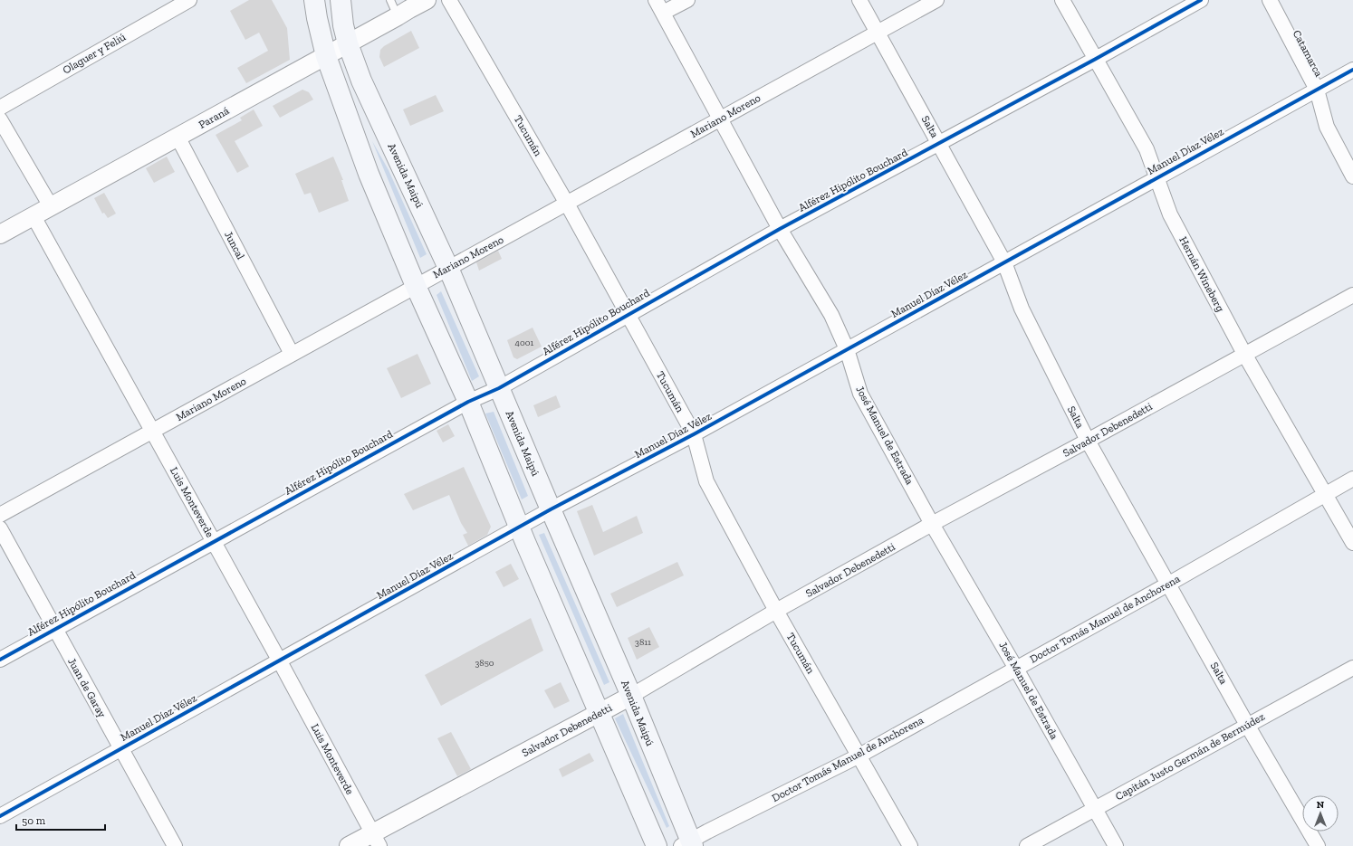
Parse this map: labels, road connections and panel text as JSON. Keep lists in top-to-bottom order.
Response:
{
  "streets": {
    "main road": ["Avenida Maipú"],
    "street": [
      "Olaguer y Feliú",
      "Catamarca",
      "Mariano Moreno",
      "Paraná",
      "Salta",
      "Tucumán",
      "Manuel Díaz Vélez",
      "Alférez Hipólito Bouchard",
      "Juncal",
      "Hernán Wineberg",
      "Salvador Debenedetti",
      "José Manuel de Estrada",
      "Luis Monteverde",
      "Doctor Tomás Manuel de Anchorena",
      "Juan de Garay",
      "Capitán Justo Germán de Bermúdez"
    ]
  },
  "crossings": [
    ["Catamarca", "Manuel Díaz Vélez"],
    ["Mariano Moreno", "Salta"],
    ["Mariano Moreno", "Tucumán"],
    ["Mariano Moreno", "Avenida Maipú"],
    ["Mariano Moreno", "Juncal"],
    ["Mariano Moreno", "José Manuel de Estrada"],
    ["Mariano Moreno", "Luis Monteverde"],
    ["Paraná", "Avenida Maipú"],
    ["Paraná", "Juncal"],
    ["Paraná", "Luis Monteverde"],
    ["Salta", "Manuel Díaz Vélez"],
    ["Salta", "Alférez Hipólito Bouchard"],
    ["Salta", "Salvador Debenedetti"],
    ["Salta", "Doctor Tomás Manuel de Anchorena"],
    ["Salta", "Capitán Justo Germán de Bermúdez"],
    ["Tucumán", "Manuel Díaz Vélez"],
    ["Tucumán", "Alférez Hipólito Bouchard"],
    ["Tucumán", "Salvador Debenedetti"],
    ["Tucumán", "Doctor Tomás Manuel de Anchorena"],
    ["Manuel Díaz Vélez", "Avenida Maipú"],
    ["Manuel Díaz Vélez", "Hernán Wineberg"],
    ["Manuel Díaz Vélez", "José Manuel de Estrada"],
    ["Manuel Díaz Vélez", "Luis Monteverde"],
    ["Manuel Díaz Vélez", "Juan de Garay"],
    ["Avenida Maipú", "Alférez Hipólito Bouchard"],
    ["Avenida Maipú", "Salvador Debenedetti"],
    ["Avenida Maipú", "Doctor Tomás Manuel de Anchorena"],
    ["Alférez Hipólito Bouchard", "Hernán Wineberg"],
    ["Alférez Hipólito Bouchard", "José Manuel de Estrada"],
    ["Alférez Hipólito Bouchard", "Luis Monteverde"],
    ["Alférez Hipólito Bouchard", "Juan de Garay"],
    ["Hernán Wineberg", "Salvador Debenedetti"],
    ["Hernán Wineberg", "Doctor Tomás Manuel de Anchorena"],
    ["Salvador Debenedetti", "José Manuel de Estrada"],
    ["Salvador Debenedetti", "Luis Monteverde"],
    ["José Manuel de Estrada", "Doctor Tomás Manuel de Anchorena"],
    ["José Manuel de Estrada", "Capitán Justo Germán de Bermúdez"]
  ],
  "house_numbers": ["4001", "3811", "3850"],
  "scale_bar": "50 m",
  "north": "top"
}
